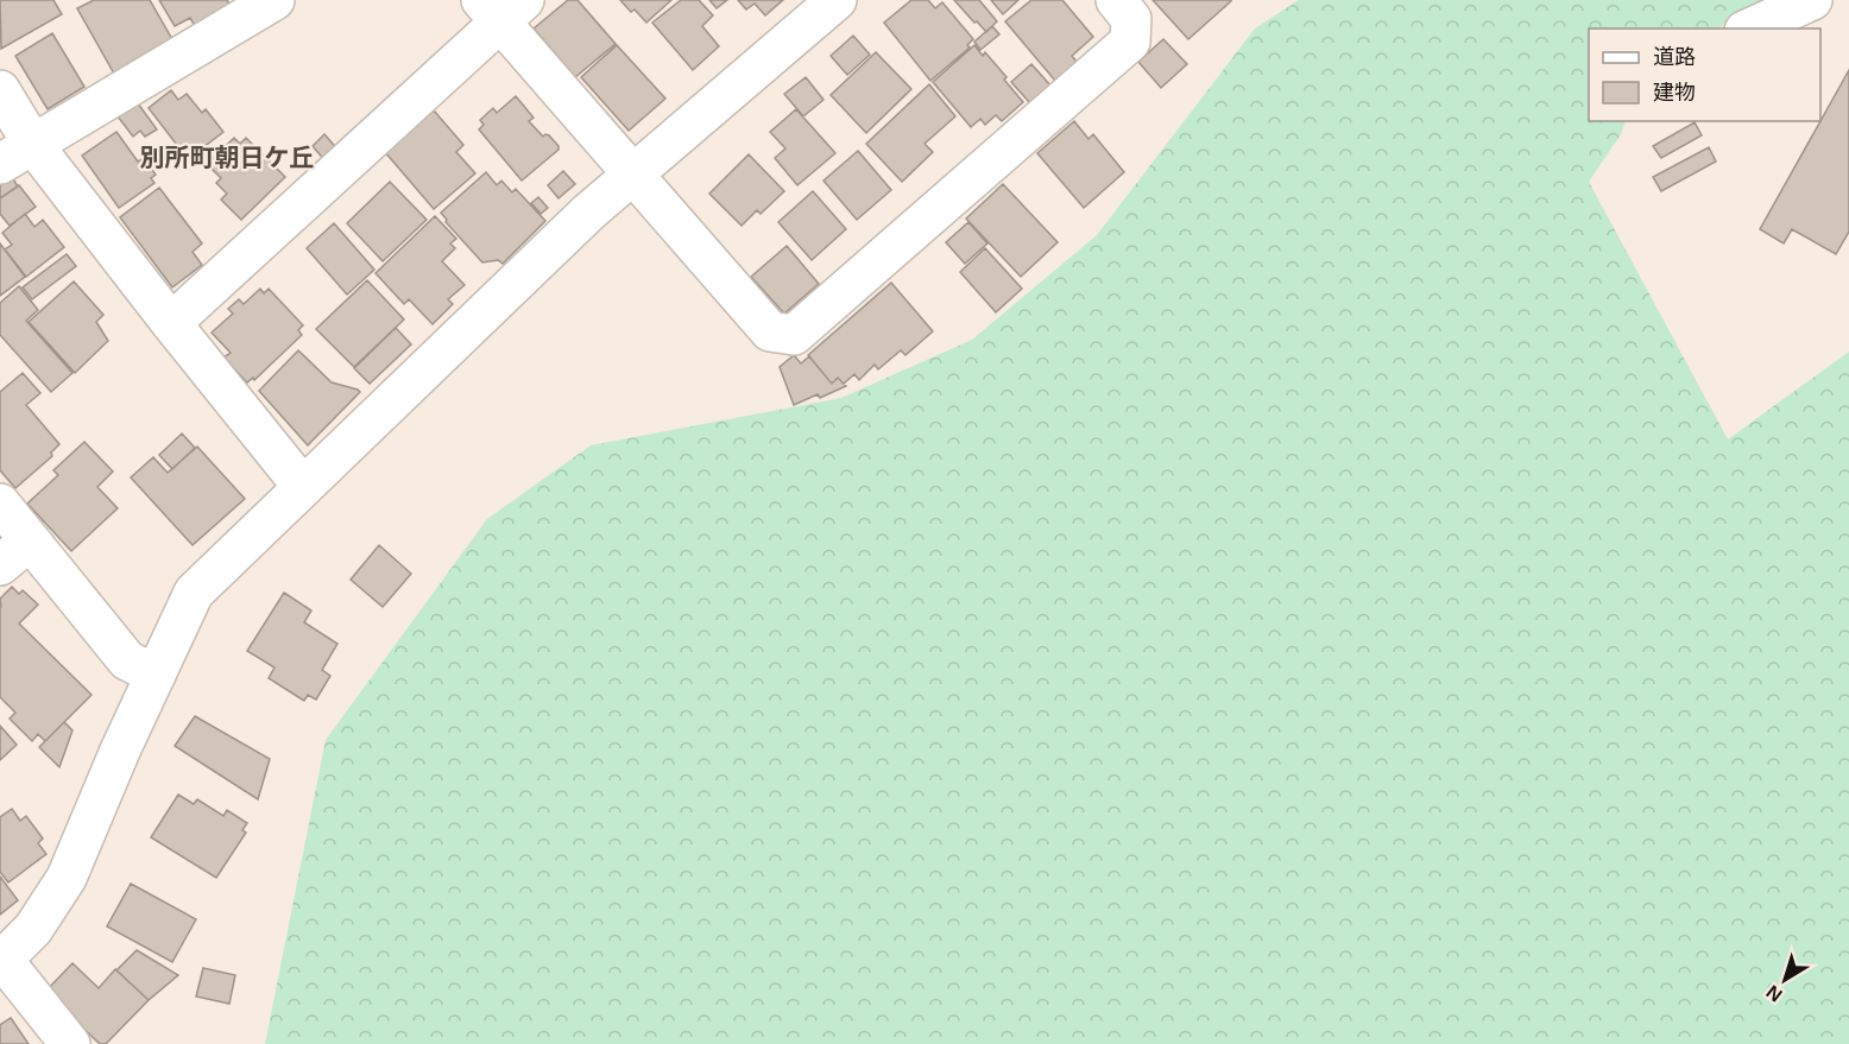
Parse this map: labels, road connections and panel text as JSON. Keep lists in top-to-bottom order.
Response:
{
  "districts": ["別所町朝日ケ丘"],
  "legend": ["道路", "建物"],
  "north": "bottom left"
}
